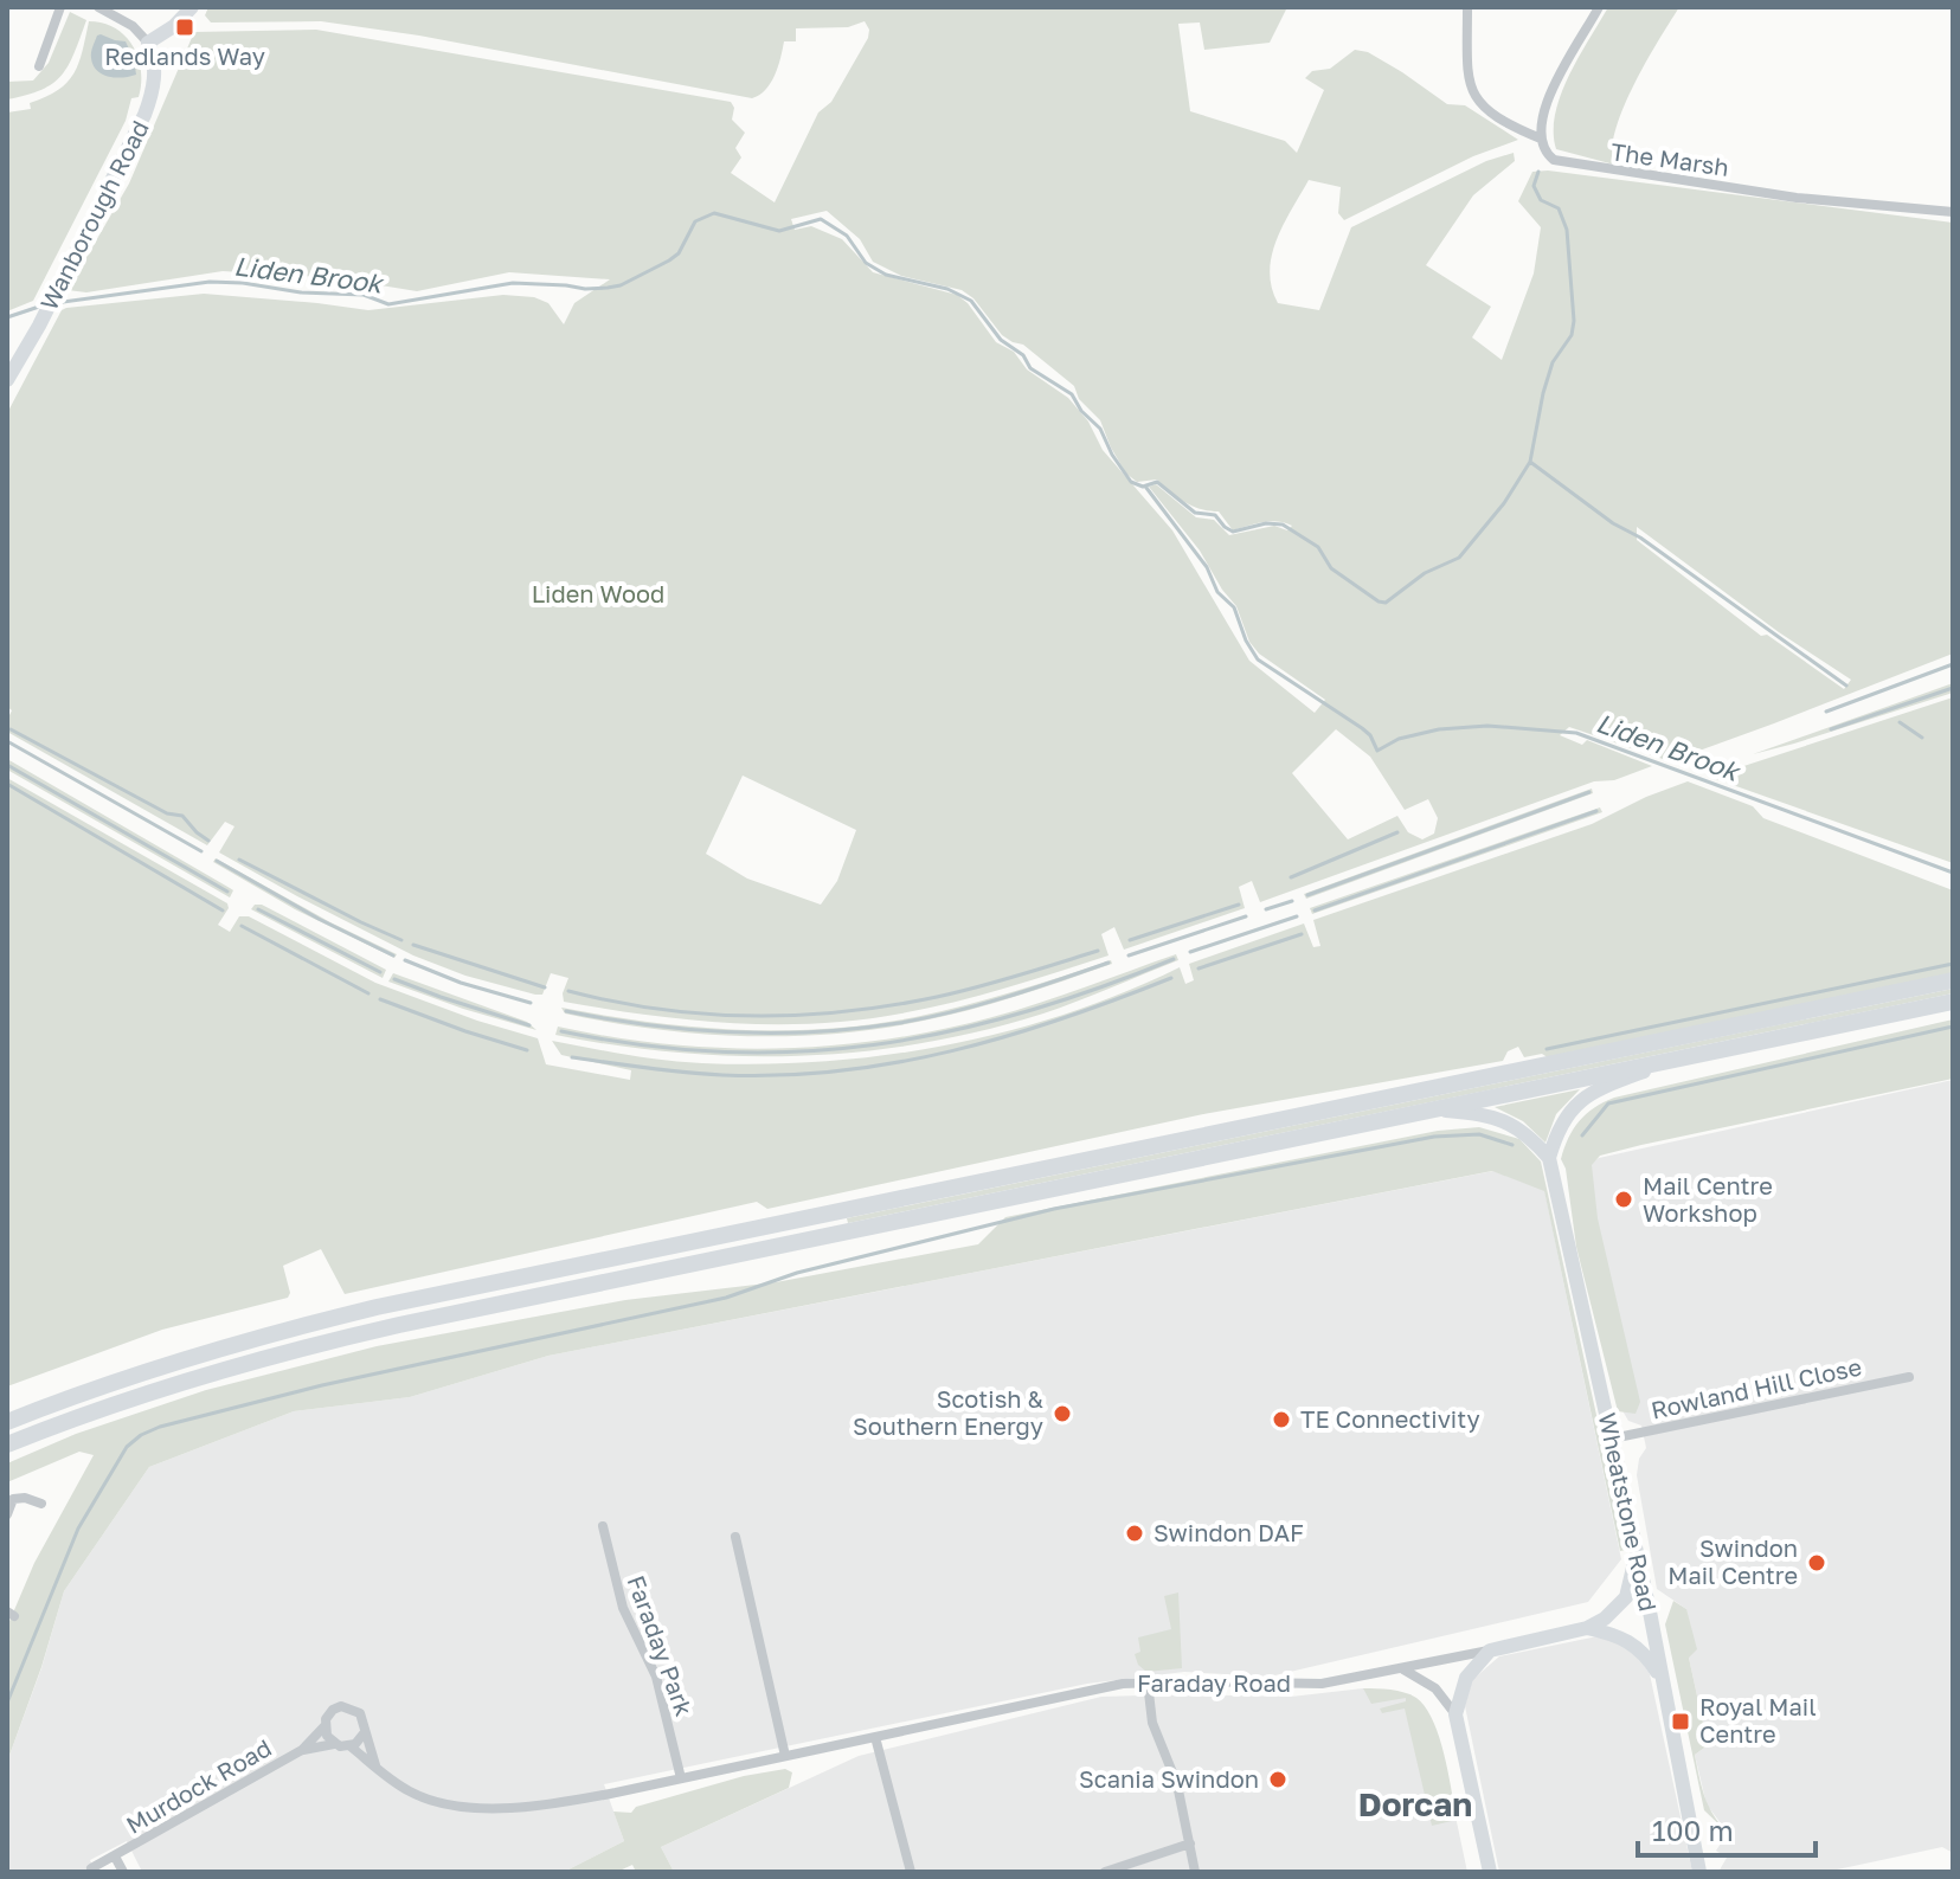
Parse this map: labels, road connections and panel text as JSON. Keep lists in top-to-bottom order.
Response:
{
  "streets": {
    "main road": ["Wanborough Road", "Wheatstone Road", "Faraday Road"],
    "street": [
      "The Marsh",
      "Rowland Hill Close",
      "Faraday Park",
      "Murdock Road"
    ]
  },
  "crossings": [
    ["Rowland Hill Close", "Wheatstone Road"],
    ["Wheatstone Road", "Faraday Road"],
    ["Faraday Park", "Faraday Road"],
    ["Faraday Road", "Murdock Road"]
  ],
  "districts": ["Dorcan"],
  "water": ["Liden Brook"],
  "parks": ["Liden Wood"],
  "places": {
    "transit": ["Redlands Way", "Royal Mail Centre"],
    "other": [
      "Mail Centre Workshop",
      "Scotish & Southern Energy",
      "TE Connectivity",
      "Swindon DAF",
      "Swindon Mail Centre",
      "Scania Swindon"
    ]
  },
  "scale_bar": "100 m"
}
